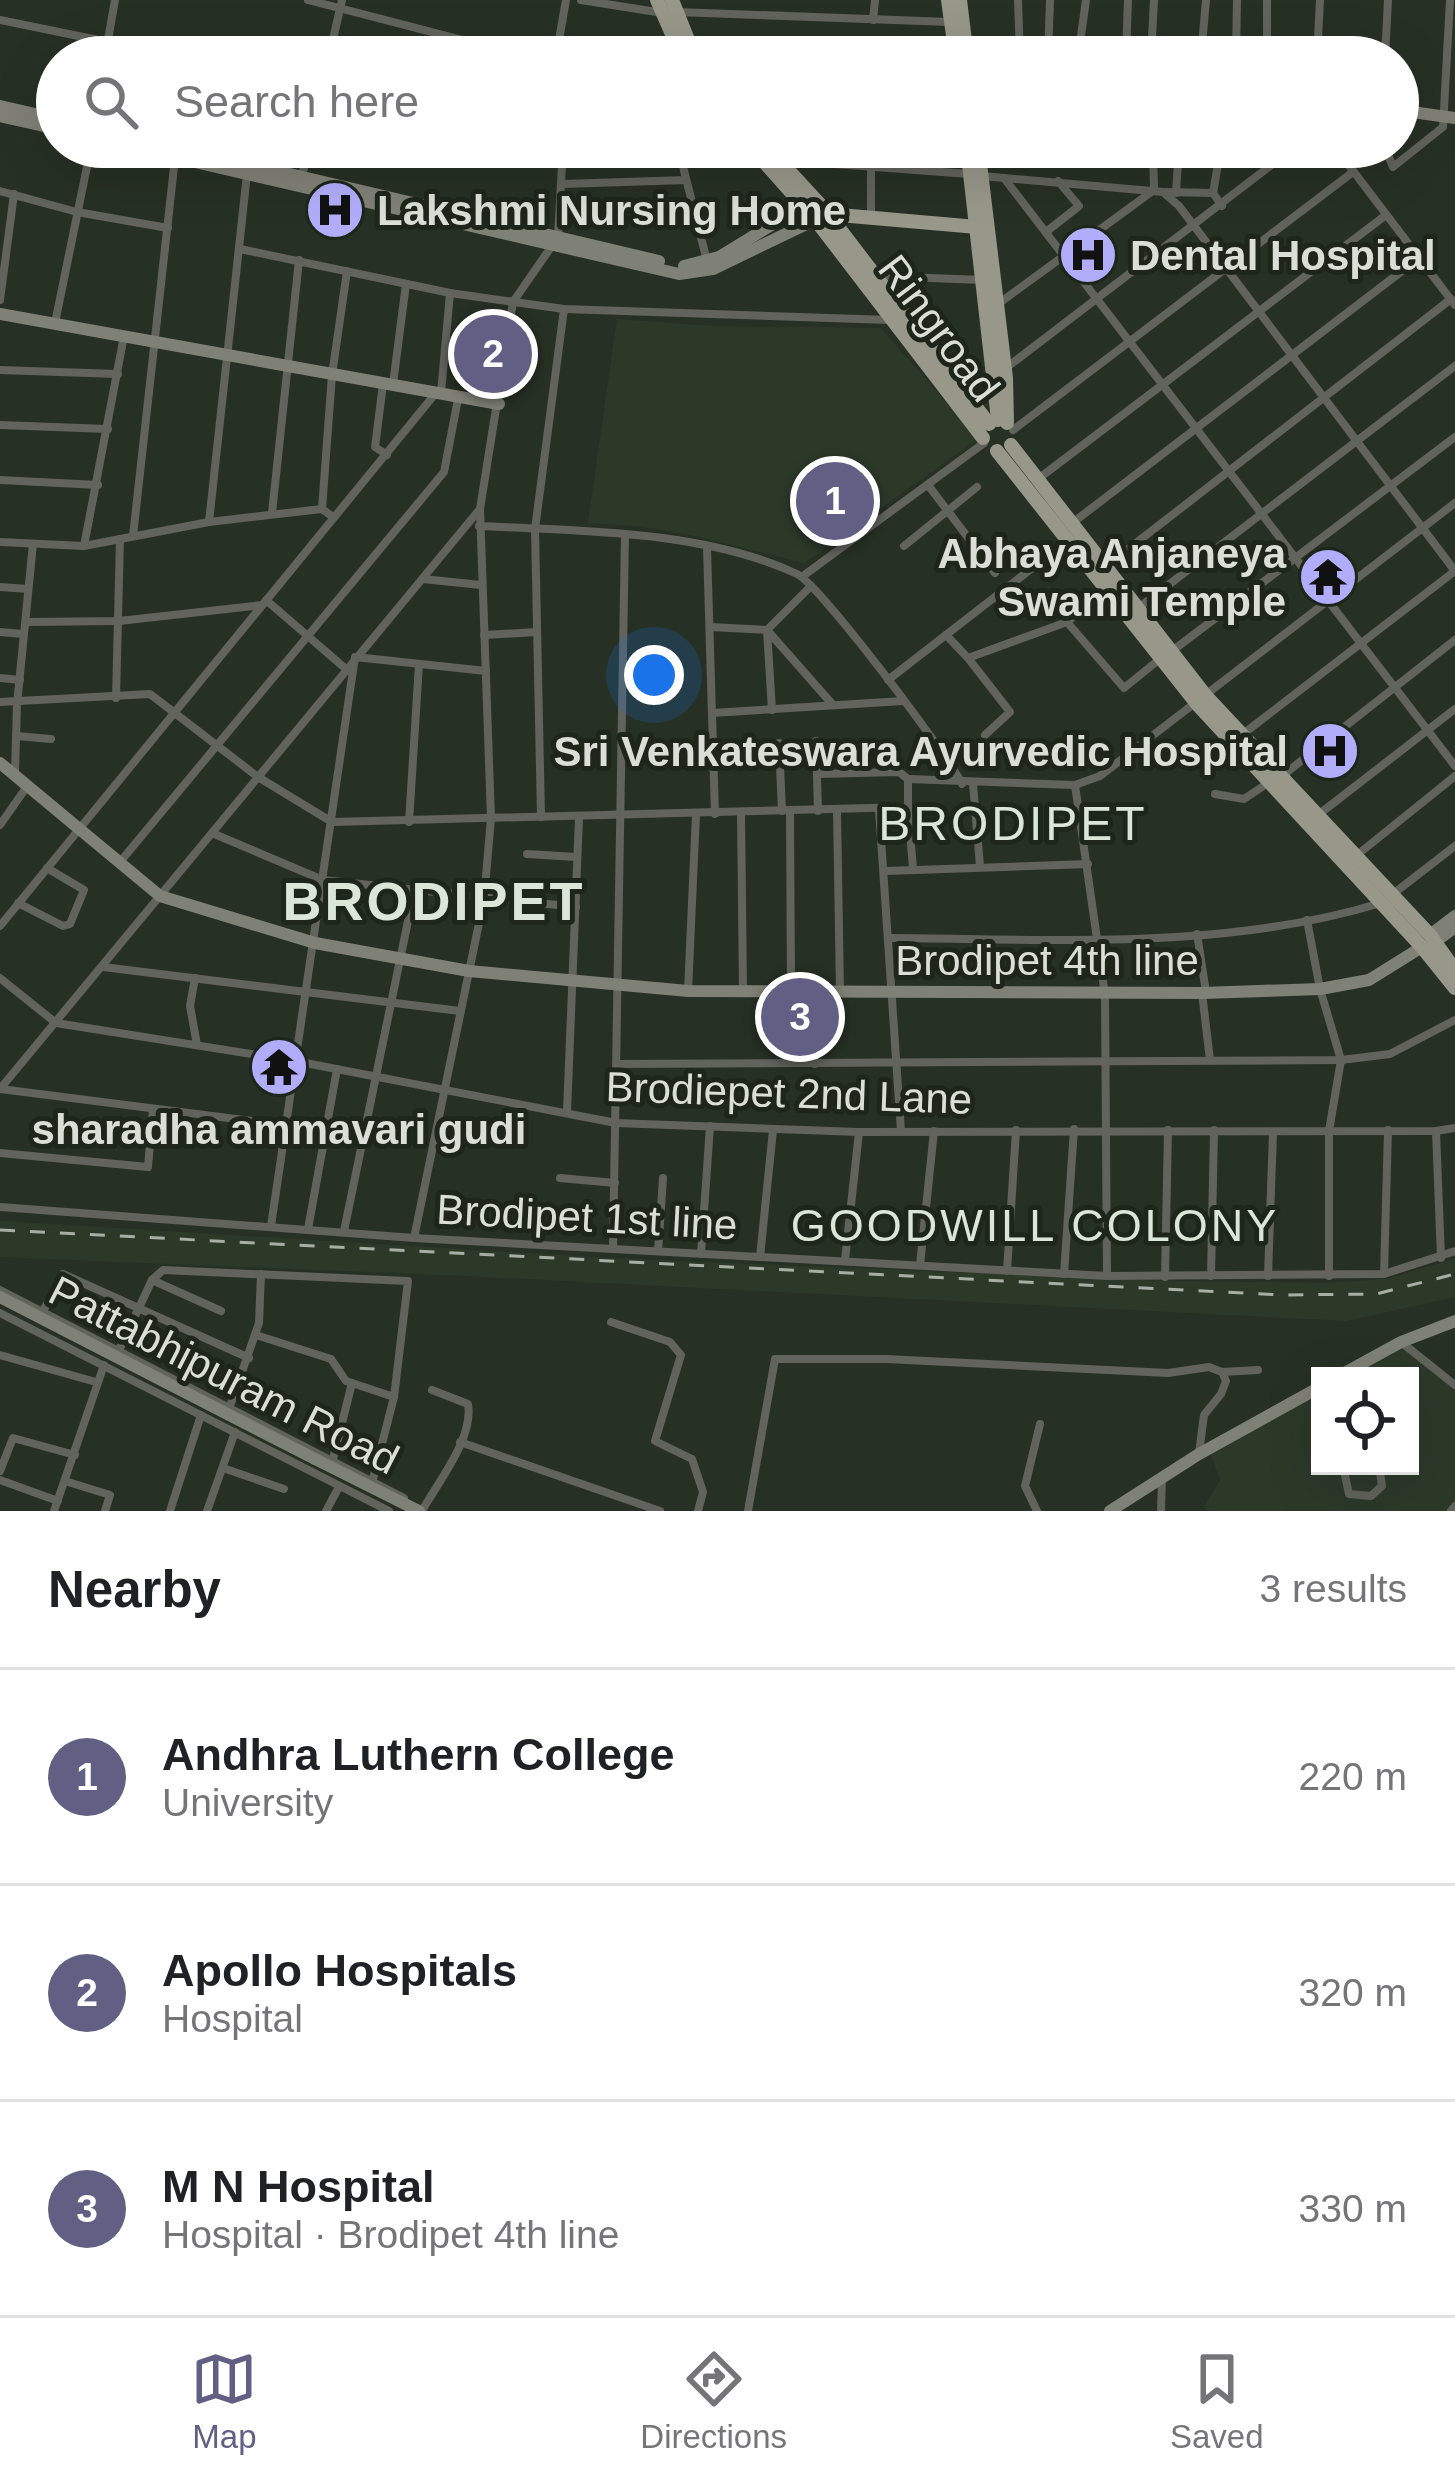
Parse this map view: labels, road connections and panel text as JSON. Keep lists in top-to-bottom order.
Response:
{
  "streets": {
    "main road": ["Ringroad"],
    "street": [
      "Brodipet 4th line",
      "Brodiepet 2nd Lane",
      "Brodipet 1st line",
      "Pattabhipuram Road"
    ]
  },
  "districts": ["BRODIPET", "BRODIPET", "GOODWILL COLONY"],
  "places": {
    "hospital": ["Lakshmi Nursing Home", "Dental Hospital", "Sri Venkateswara Ayurvedic Hospital"],
    "temple": ["Abhaya Anjaneya Swami Temple", "sharadha ammavari gudi"]
  },
  "page": {
    "search": "Search here",
    "pins": ["2", "1", "3"],
    "heading": ["Nearby", "3 results"],
    "list": [
      {
        "mark": "1",
        "name": "Andhra Luthern College",
        "note": "University",
        "value": "220 m"
      },
      {
        "mark": "2",
        "name": "Apollo Hospitals",
        "note": "Hospital",
        "value": "320 m"
      },
      {
        "mark": "3",
        "name": "M N Hospital",
        "note": "Hospital · Brodipet 4th line",
        "value": "330 m"
      }
    ],
    "nav": ["Map", "Directions", "Saved"]
  }
}
